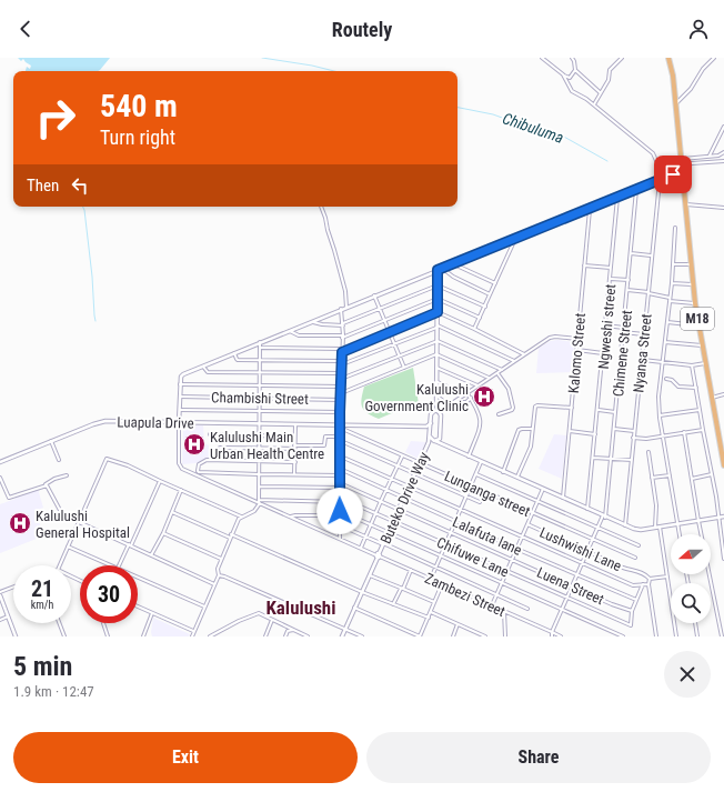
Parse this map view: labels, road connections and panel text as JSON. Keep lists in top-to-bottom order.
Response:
{
  "streets": {
    "main road": ["M18"],
    "street": [
      "Ngweshi street",
      "Kalomo Street",
      "Chimene Street",
      "Nyansa Street",
      "Chambishi Street",
      "Luapula Drive",
      "Lunganga street",
      "Buteko Drive Way",
      "Lalafuta lane",
      "Lushwishi Lane",
      "Chifuwe Lane",
      "Luena Street",
      "Zambezi Street"
    ]
  },
  "crossings": [
    ["Luapula Drive", "Lunganga street"],
    ["Luapula Drive", "Zambezi Street"],
    ["Lunganga street", "Buteko Drive Way"],
    ["Buteko Drive Way", "Lalafuta lane"],
    ["Buteko Drive Way", "Chifuwe Lane"],
    ["Buteko Drive Way", "Luena Street"],
    ["Buteko Drive Way", "Zambezi Street"],
    ["Chifuwe Lane", "Luena Street"]
  ],
  "districts": ["Kalulushi"],
  "water": ["Chibuluma"],
  "places": {
    "hospital": ["Kalulushi Government Clinic", "Kalulushi Main Urban Health Centre", "Kalulushi General Hospital"]
  },
  "north": "left",
  "page": {
    "header": "Routely",
    "turn": ["540 m", "Turn right"],
    "then": "Then",
    "speed": "21 km/h",
    "limit": "30",
    "heading": ["5 min", "1.9 km · 12:47"],
    "buttons": ["Exit", "Share"]
  }
}
